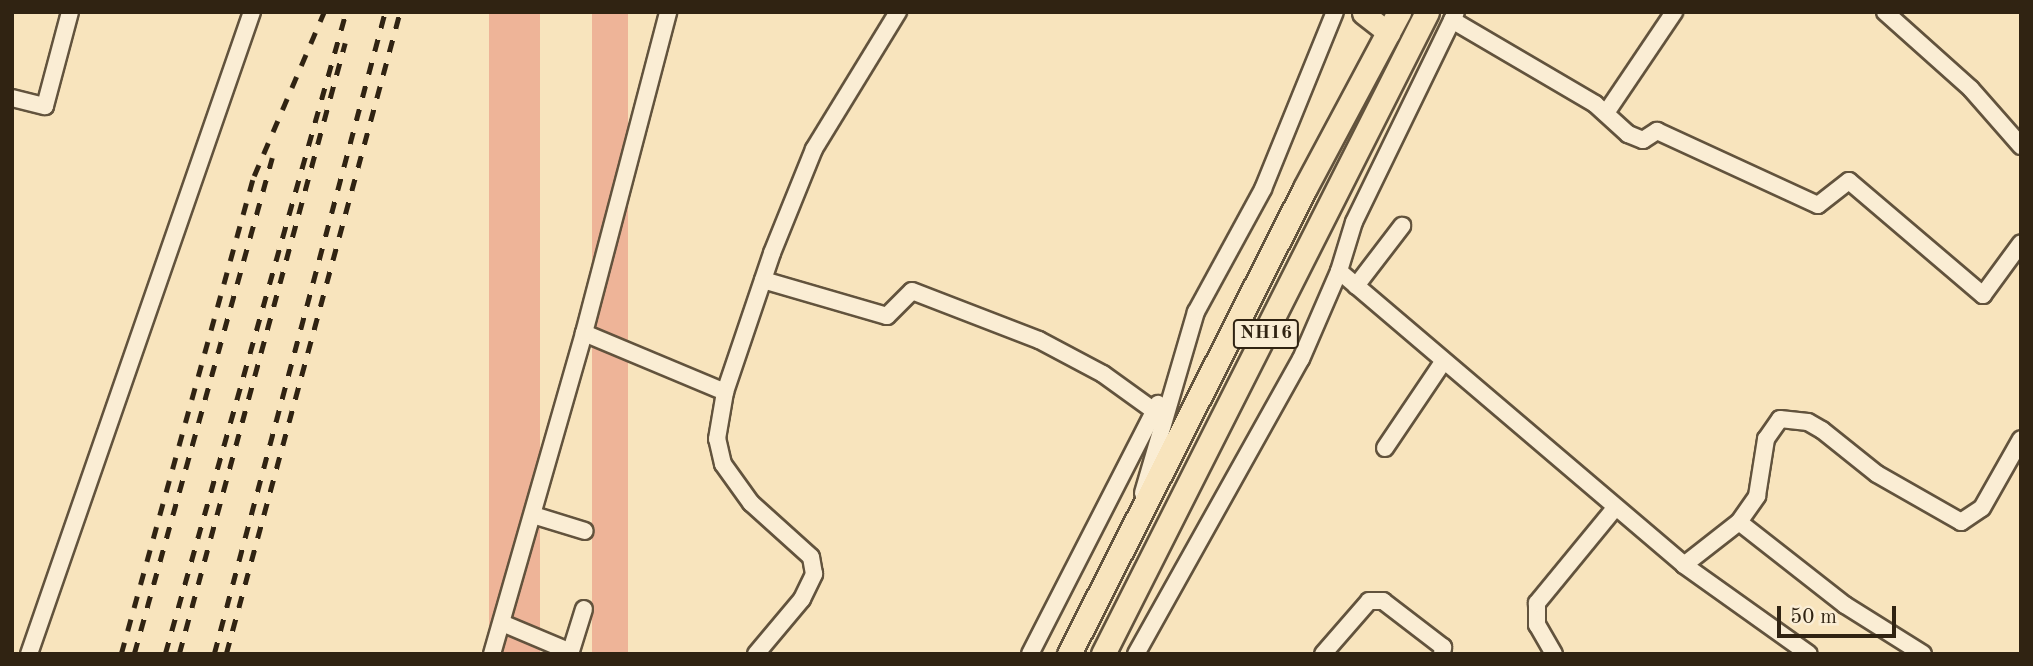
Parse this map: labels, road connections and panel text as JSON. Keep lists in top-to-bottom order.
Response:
{
  "streets": {
    "highway": ["NH16"]
  },
  "scale_bar": "50 m"
}
